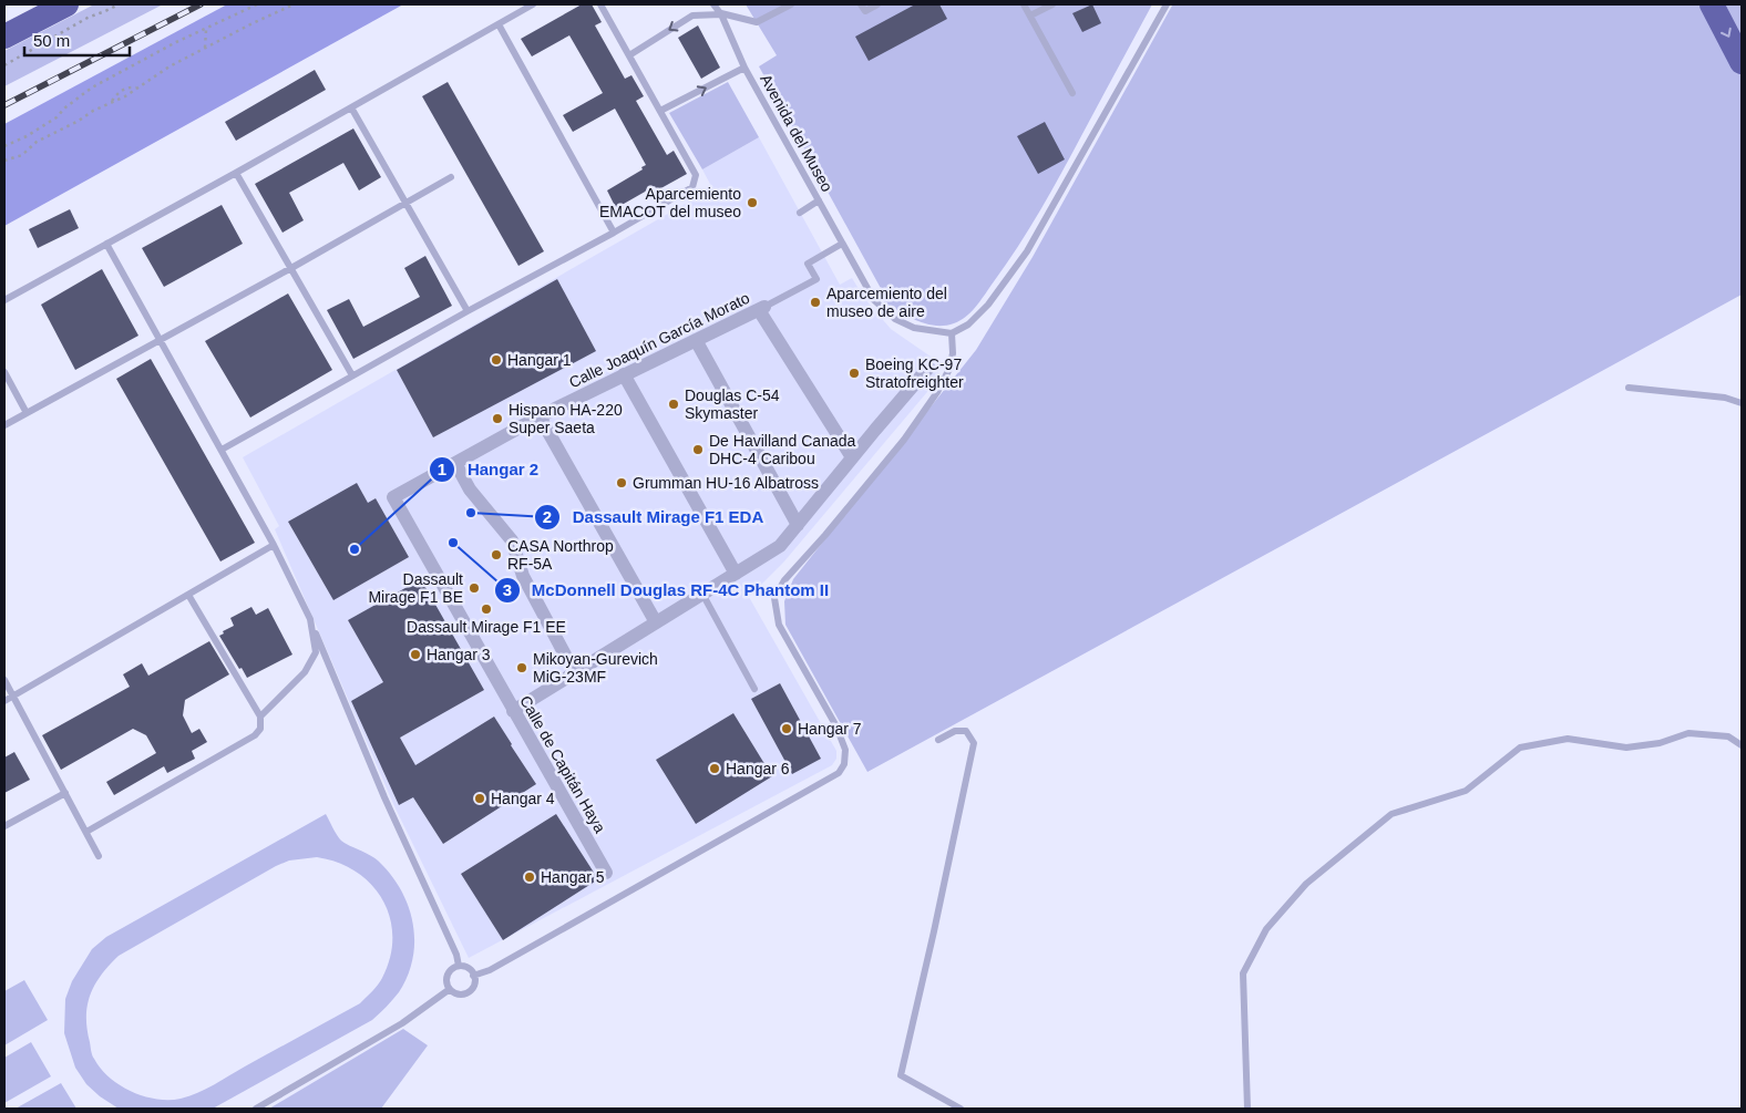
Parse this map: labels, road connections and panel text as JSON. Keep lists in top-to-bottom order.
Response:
{
  "streets": {
    "street": ["Calle Joaquín García Morato", "Calle de Capitán Haya"],
    "lane": ["Avenida del Museo"]
  },
  "crossings": [
    ["Calle Joaquín García Morato", "Calle de Capitán Haya"]
  ],
  "places": [
    "Aparcemiento EMACOT del museo",
    "Aparcemiento del museo de aire",
    "Hangar 1",
    "Boeing KC-97 Stratofreighter",
    "Douglas C-54 Skymaster",
    "Hispano HA-220 Super Saeta",
    "De Havilland Canada DHC-4 Caribou",
    "Grumman HU-16 Albatross",
    "Dassault Mirage F1 EDA",
    "McDonnell Douglas RF-4C Phantom II",
    "Hangar 2",
    "CASA Northrop RF-5A",
    "Dassault Mirage F1 BE",
    "Dassault Mirage F1 EE",
    "Hangar 3",
    "Mikoyan-Gurevich MiG-23MF",
    "Hangar 7",
    "Hangar 6",
    "Hangar 4",
    "Hangar 5"
  ],
  "scale_bar": "50 m"
}
